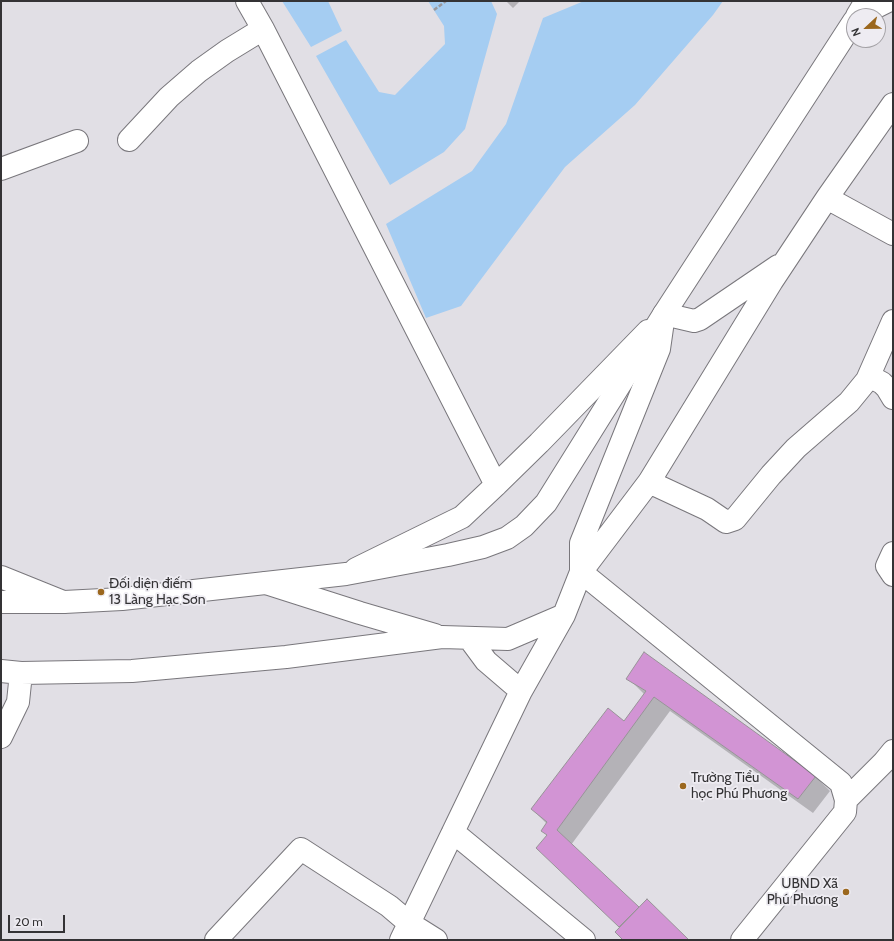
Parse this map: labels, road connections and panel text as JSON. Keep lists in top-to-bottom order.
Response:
{
  "places": ["Đối diện điếm 13 Làng Hạc Sơn", "Trường Tiểu học Phú Phương", "UBND Xã Phú Phương"],
  "scale_bar": "20 m",
  "north": "left"
}
